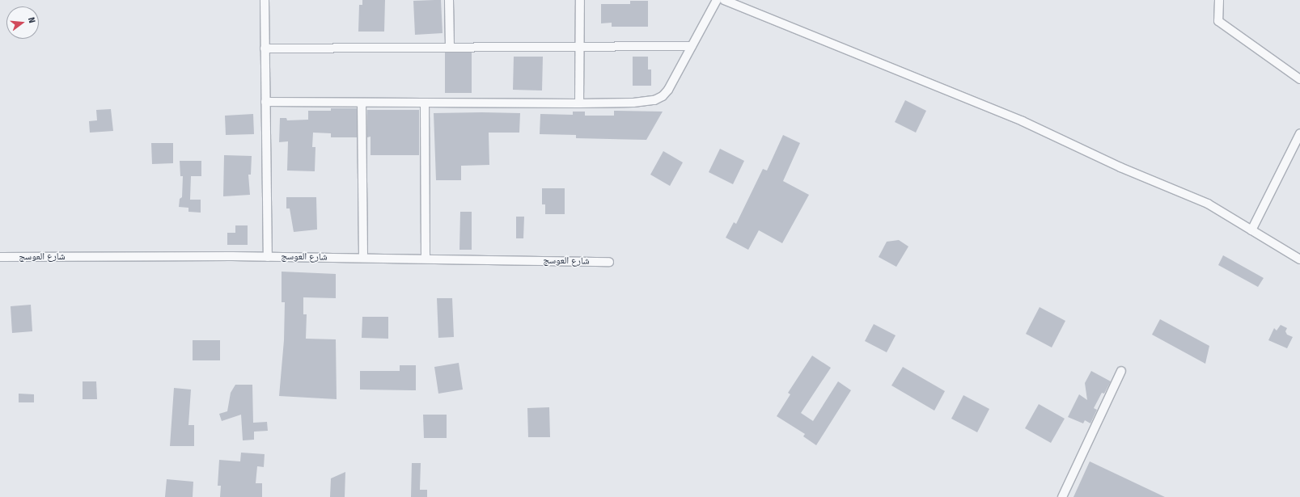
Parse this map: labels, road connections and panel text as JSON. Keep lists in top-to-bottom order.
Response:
{
  "streets": {
    "street": ["شارع العوسج"]
  },
  "north": "right"
}
